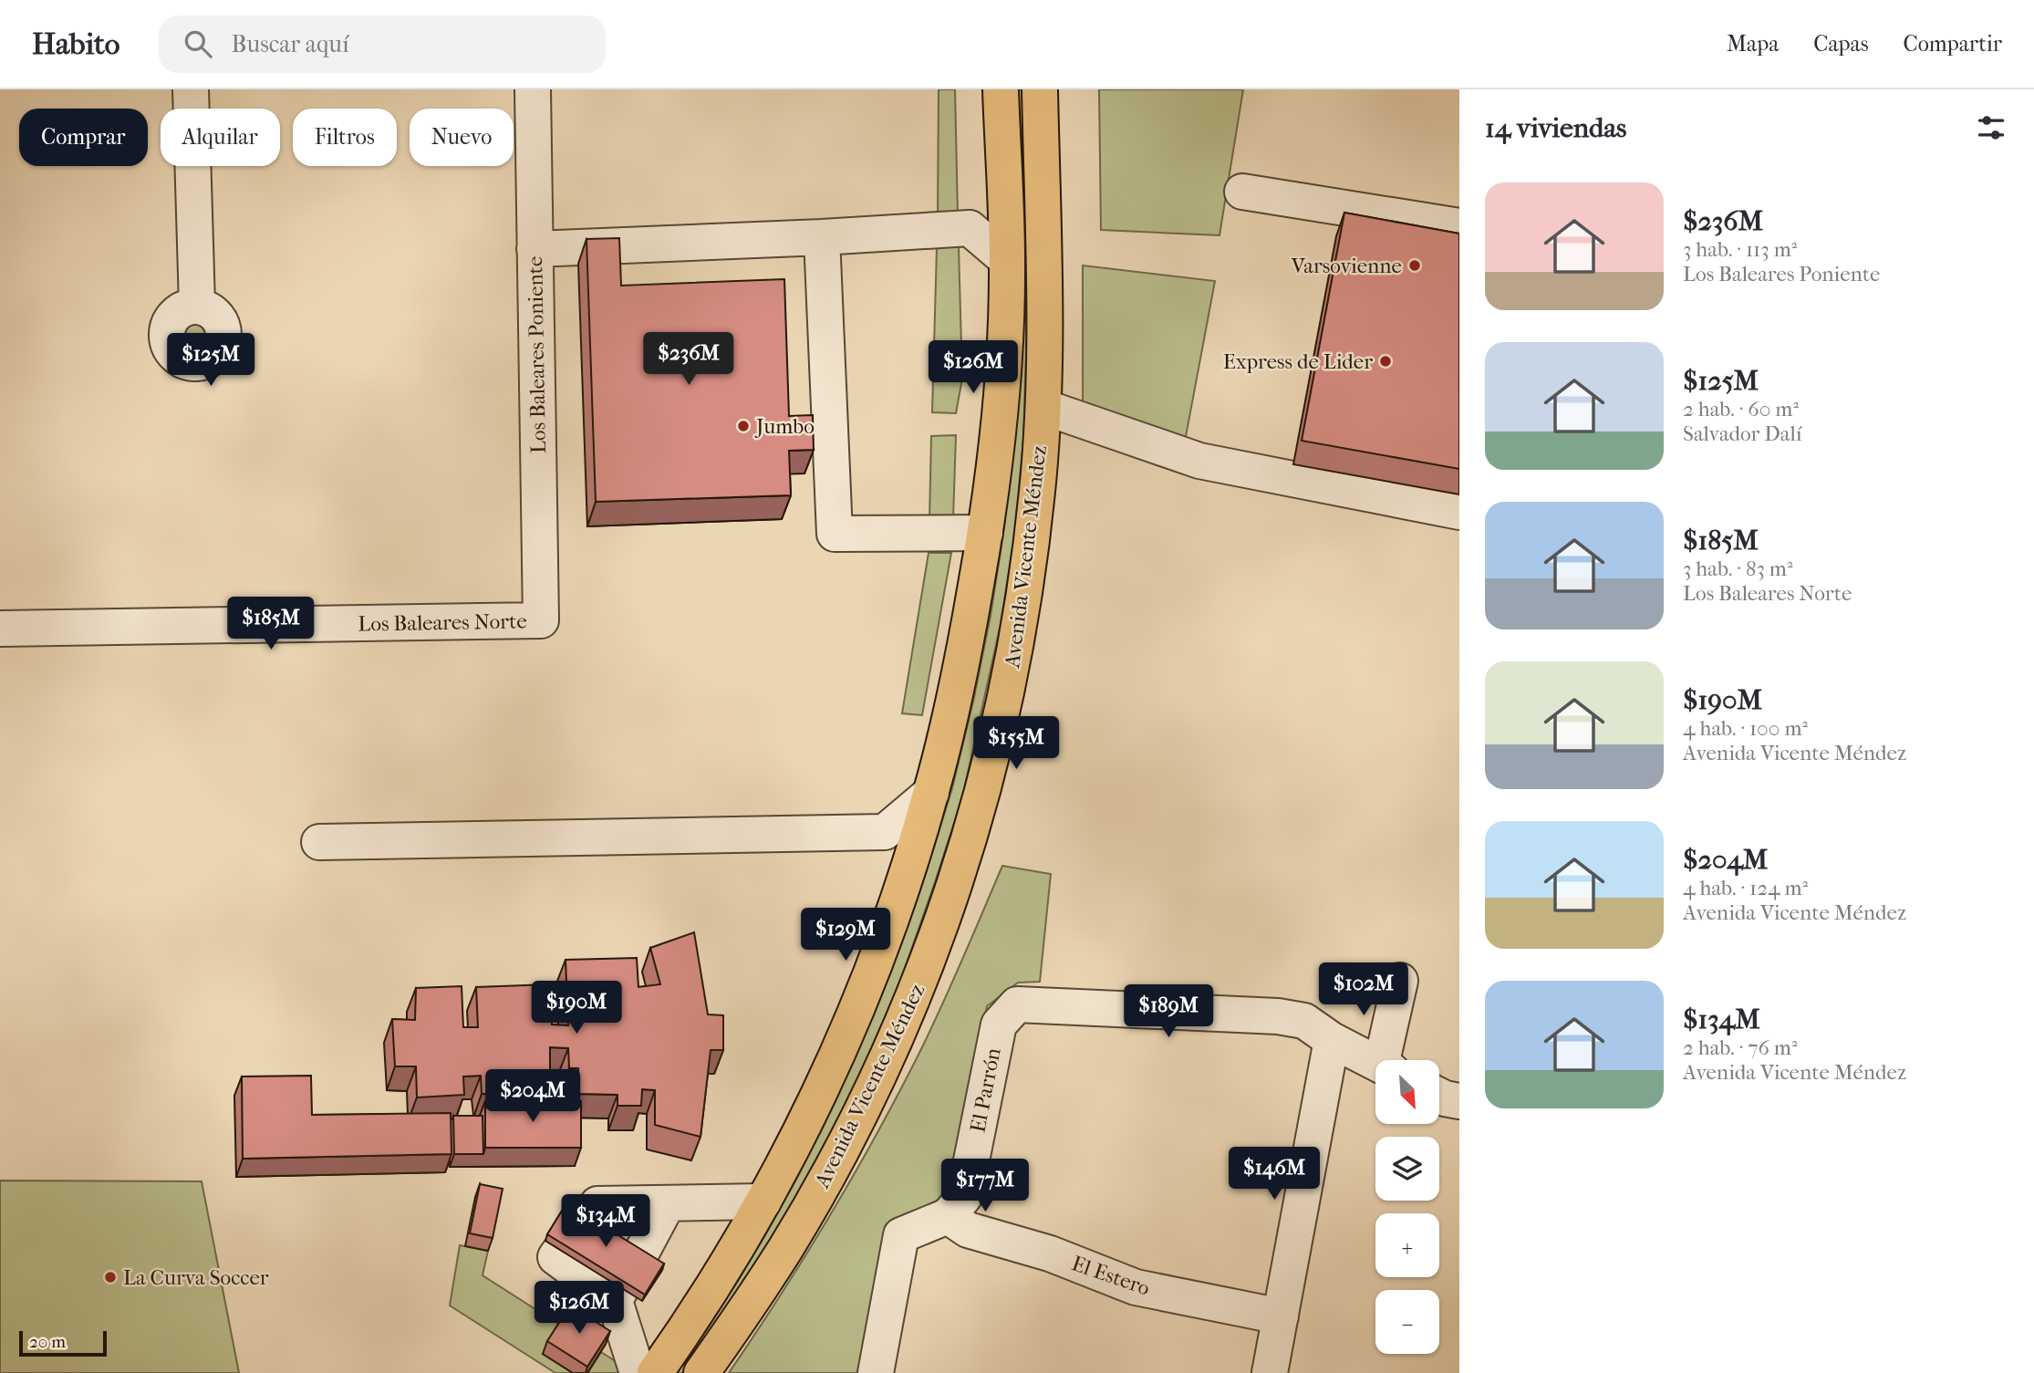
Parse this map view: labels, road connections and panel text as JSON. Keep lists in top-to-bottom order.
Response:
{
  "streets": {
    "main road": ["Avenida Vicente Méndez"],
    "street": [
      "Los Baleares Poniente",
      "Los Baleares Norte",
      "El Parrón",
      "El Estero"
    ]
  },
  "crossings": [
    ["Los Baleares Poniente", "Los Baleares Norte"],
    ["El Parrón", "El Estero"]
  ],
  "places": [
    "Varsovienne",
    "Express de Lider",
    "Jumbo",
    "La Curva Soccer"
  ],
  "scale_bar": "20 m",
  "north": "bottom right",
  "page": {
    "header": "Habito",
    "search": "Buscar aquí",
    "nav": ["Mapa", "Capas", "Compartir"],
    "heading": "14 viviendas",
    "chip": [
      "Comprar",
      "Alquilar",
      "Filtros",
      "Nuevo"
    ],
    "list": [
      {
        "name": "$236M",
        "note": "3 hab. · 113 m² · Los Baleares Poniente"
      },
      {
        "name": "$125M",
        "note": "2 hab. · 60 m² · Salvador Dalí"
      },
      {
        "name": "$185M",
        "note": "3 hab. · 83 m² · Los Baleares Norte"
      },
      {
        "name": "$190M",
        "note": "4 hab. · 100 m² · Avenida Vicente Méndez"
      },
      {
        "name": "$204M",
        "note": "4 hab. · 124 m² · Avenida Vicente Méndez"
      },
      {
        "name": "$134M",
        "note": "2 hab. · 76 m² · Avenida Vicente Méndez"
      }
    ],
    "price": [
      "$236M",
      "$125M",
      "$126M",
      "$185M",
      "$155M",
      "$129M",
      "$102M",
      "$190M",
      "$189M",
      "$204M",
      "$146M",
      "$177M",
      "$134M",
      "$126M"
    ],
    "map_buttons": ["+", "−"],
    "scale": "20 m"
  }
}
